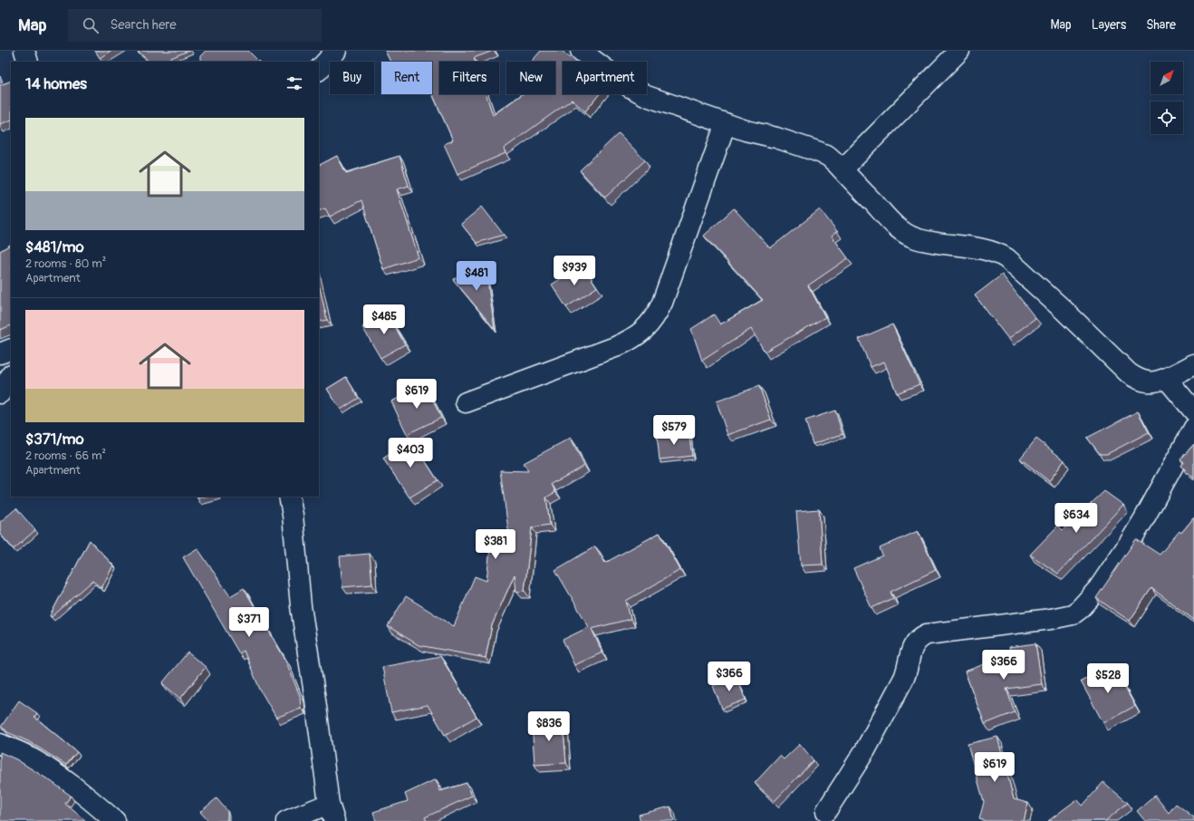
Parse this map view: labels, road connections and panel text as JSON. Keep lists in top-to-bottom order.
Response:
{
  "north": "top right",
  "page": {
    "header": "Map",
    "search": "Search here",
    "nav": ["Map", "Layers", "Share"],
    "chip": [
      "Buy",
      "Rent",
      "Filters",
      "New",
      "Apartment"
    ],
    "heading": "14 homes",
    "list": [
      {
        "name": "$481/mo",
        "note": "2 rooms · 80 m² · Apartment"
      },
      {
        "name": "$371/mo",
        "note": "2 rooms · 66 m² · Apartment"
      }
    ],
    "price": [
      "$939",
      "$481",
      "$485",
      "$619",
      "$579",
      "$403",
      "$634",
      "$381",
      "$371",
      "$366",
      "$366",
      "$528",
      "$836",
      "$619"
    ]
  }
}
